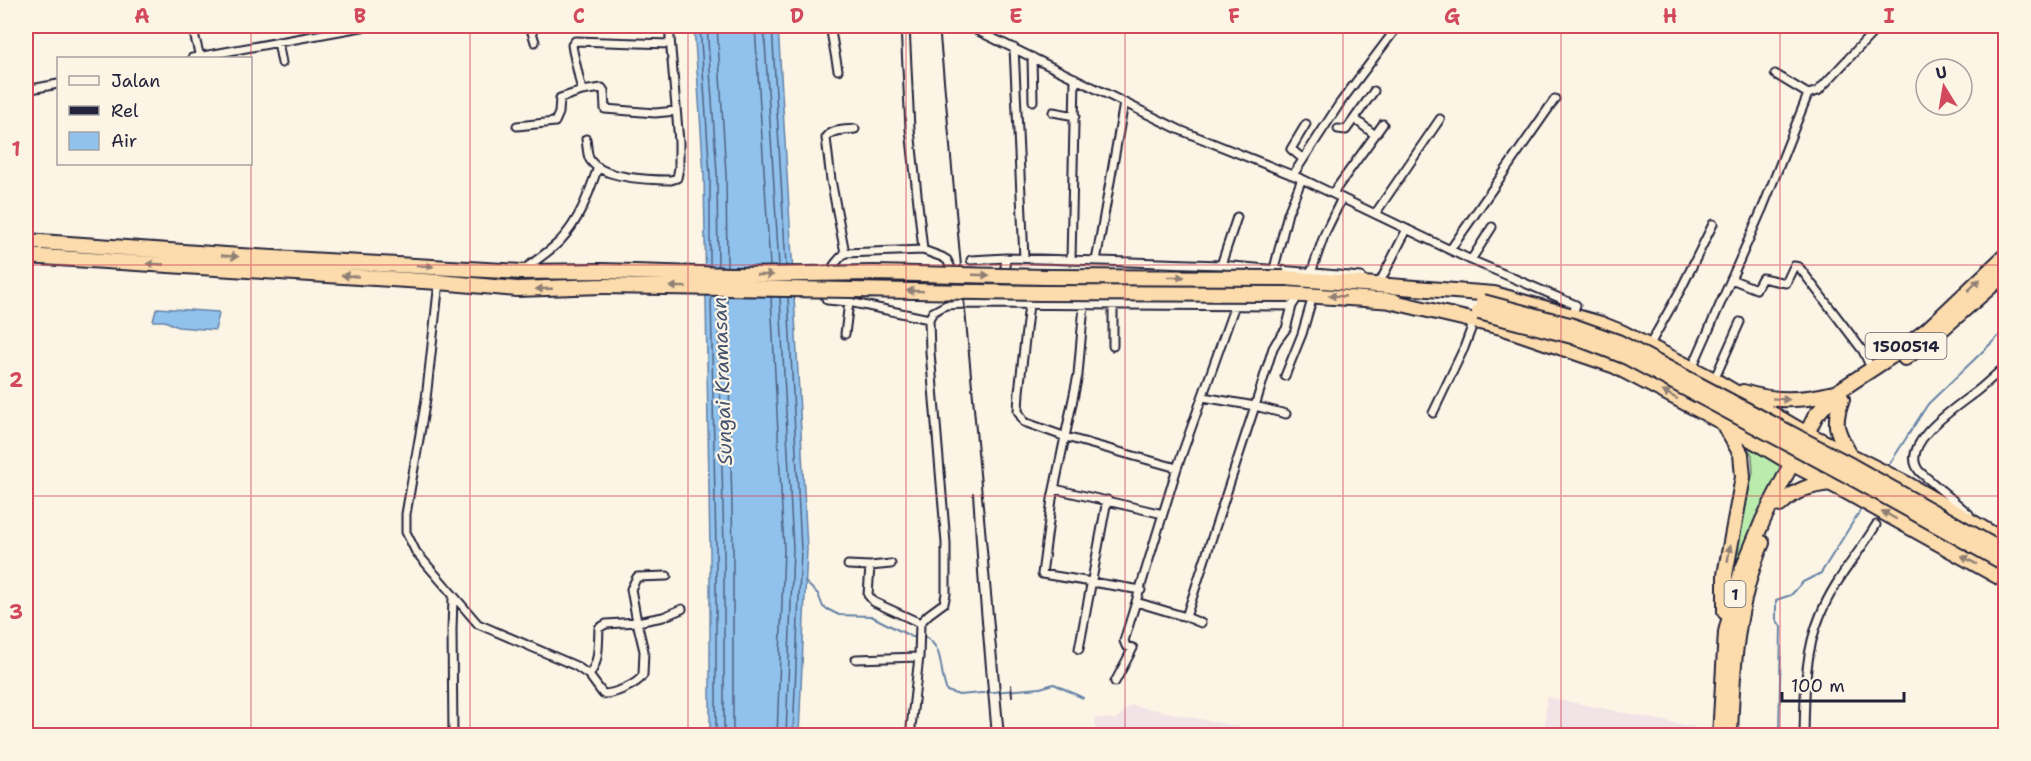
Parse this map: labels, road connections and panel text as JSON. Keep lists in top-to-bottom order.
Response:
{
  "streets": {
    "highway": ["1500514", "1"]
  },
  "crossings": [
    ["1500514", "1"]
  ],
  "water": ["Sungai Kramasan"],
  "legend": ["Jalan", "Rel", "Air"],
  "scale_bar": "100 m",
  "north": "top",
  "grid": {
    "columns": [
      "A",
      "B",
      "C",
      "D",
      "E",
      "F",
      "G",
      "H",
      "I"
    ],
    "rows": ["1", "2", "3"]
  }
}
